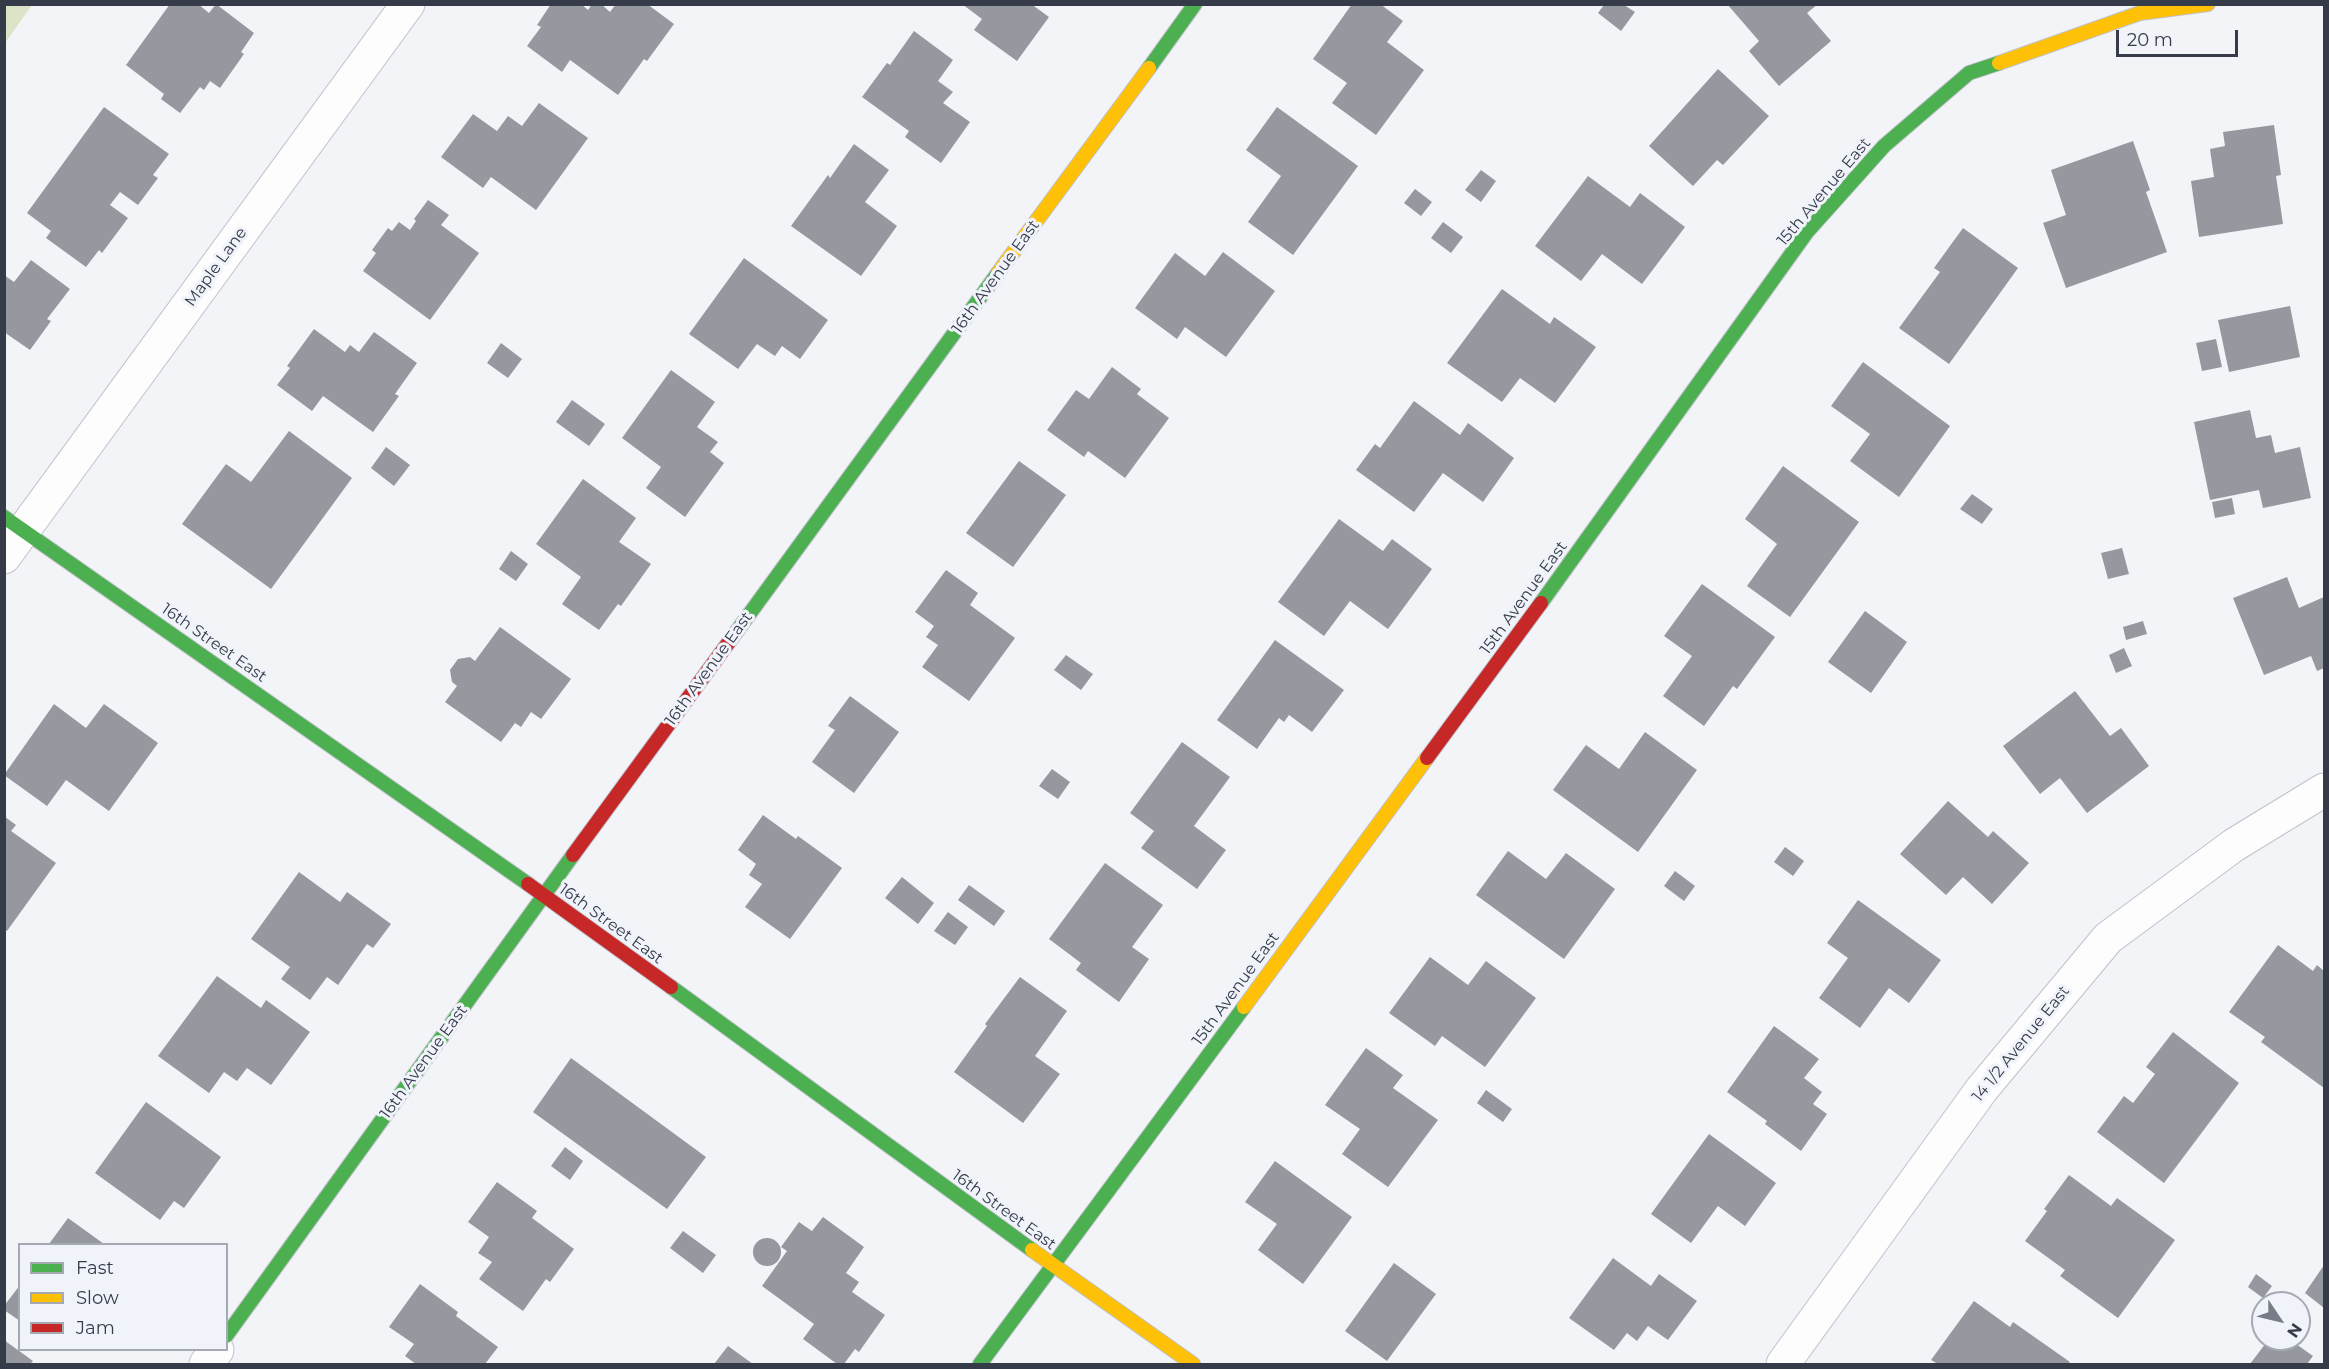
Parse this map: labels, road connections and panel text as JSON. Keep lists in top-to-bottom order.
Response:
{
  "streets": {
    "street": [
      "15th Avenue East",
      "Maple Lane",
      "16th Avenue East",
      "16th Street East",
      "14 1/2 Avenue East"
    ]
  },
  "crossings": [
    ["15th Avenue East", "16th Street East"],
    ["Maple Lane", "16th Street East"],
    ["16th Avenue East", "16th Street East"]
  ],
  "legend": ["Fast", "Slow", "Jam"],
  "scale_bar": "20 m",
  "north": "bottom right"
}
